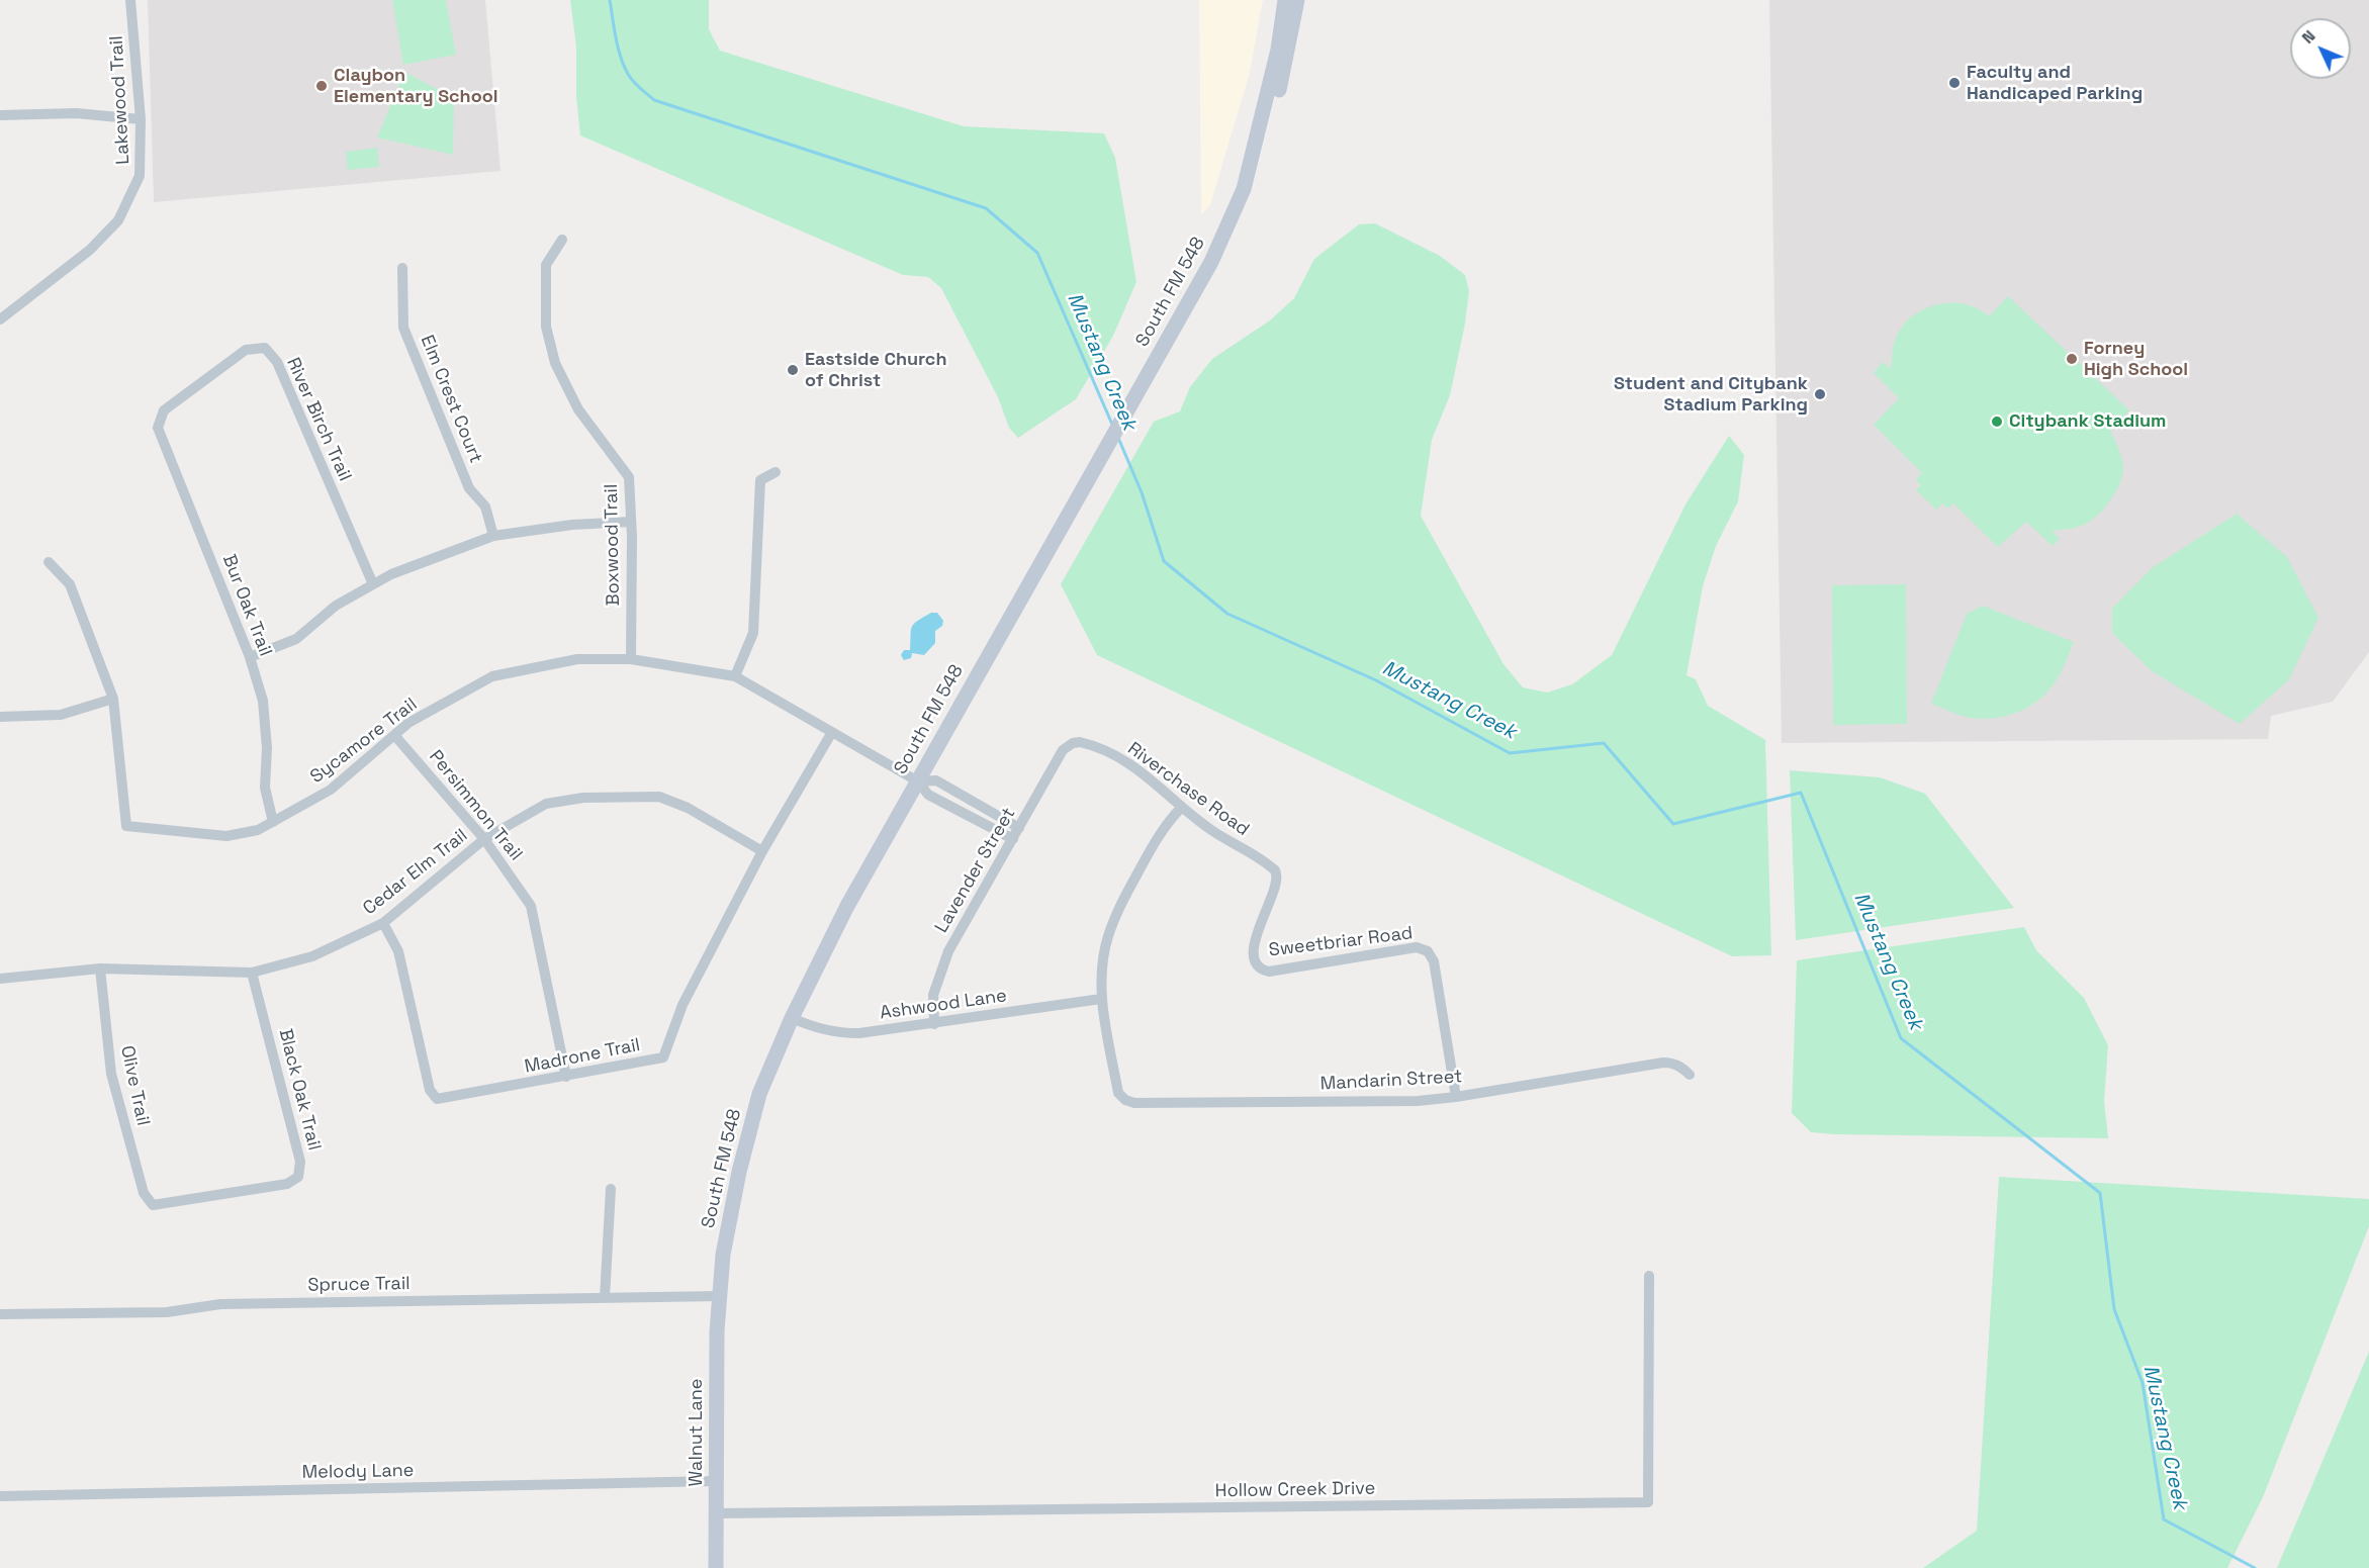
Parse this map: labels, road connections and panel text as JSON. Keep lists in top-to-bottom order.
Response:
{
  "streets": {
    "main road": ["South FM 548", "Walnut Lane"],
    "street": [
      "Lakewood Trail",
      "Elm Crest Court",
      "River Birch Trail",
      "Boxwood Trail",
      "Bur Oak Trail",
      "Sycamore Trail",
      "Riverchase Road",
      "Persimmon Trail",
      "Lavender Street",
      "Cedar Elm Trail",
      "Sweetbriar Road",
      "Ashwood Lane",
      "Madrone Trail",
      "Mandarin Street",
      "Olive Trail",
      "Black Oak Trail",
      "Spruce Trail",
      "Melody Lane",
      "Hollow Creek Drive"
    ]
  },
  "crossings": [
    ["South FM 548", "Sycamore Trail"],
    ["South FM 548", "Ashwood Lane"],
    ["South FM 548", "Spruce Trail"],
    ["South FM 548", "Walnut Lane"],
    ["River Birch Trail", "Bur Oak Trail"],
    ["Boxwood Trail", "Sycamore Trail"],
    ["Bur Oak Trail", "Sycamore Trail"],
    ["Sycamore Trail", "Persimmon Trail"],
    ["Sycamore Trail", "Lavender Street"],
    ["Sycamore Trail", "Madrone Trail"],
    ["Riverchase Road", "Lavender Street"],
    ["Riverchase Road", "Sweetbriar Road"],
    ["Persimmon Trail", "Cedar Elm Trail"],
    ["Persimmon Trail", "Madrone Trail"],
    ["Lavender Street", "Ashwood Lane"],
    ["Cedar Elm Trail", "Madrone Trail"],
    ["Cedar Elm Trail", "Olive Trail"],
    ["Cedar Elm Trail", "Black Oak Trail"],
    ["Sweetbriar Road", "Mandarin Street"],
    ["Ashwood Lane", "Mandarin Street"],
    ["Olive Trail", "Black Oak Trail"],
    ["Spruce Trail", "Walnut Lane"],
    ["Walnut Lane", "Melody Lane"],
    ["Walnut Lane", "Hollow Creek Drive"]
  ],
  "water": ["Mustang Creek"],
  "places": [
    "Faculty and Handicaped Parking",
    "Claybon Elementary School",
    "Forney High School",
    "Eastside Church of Christ",
    "Student and Citybank Stadium Parking",
    "Citybank Stadium"
  ],
  "north": "top left"
}
